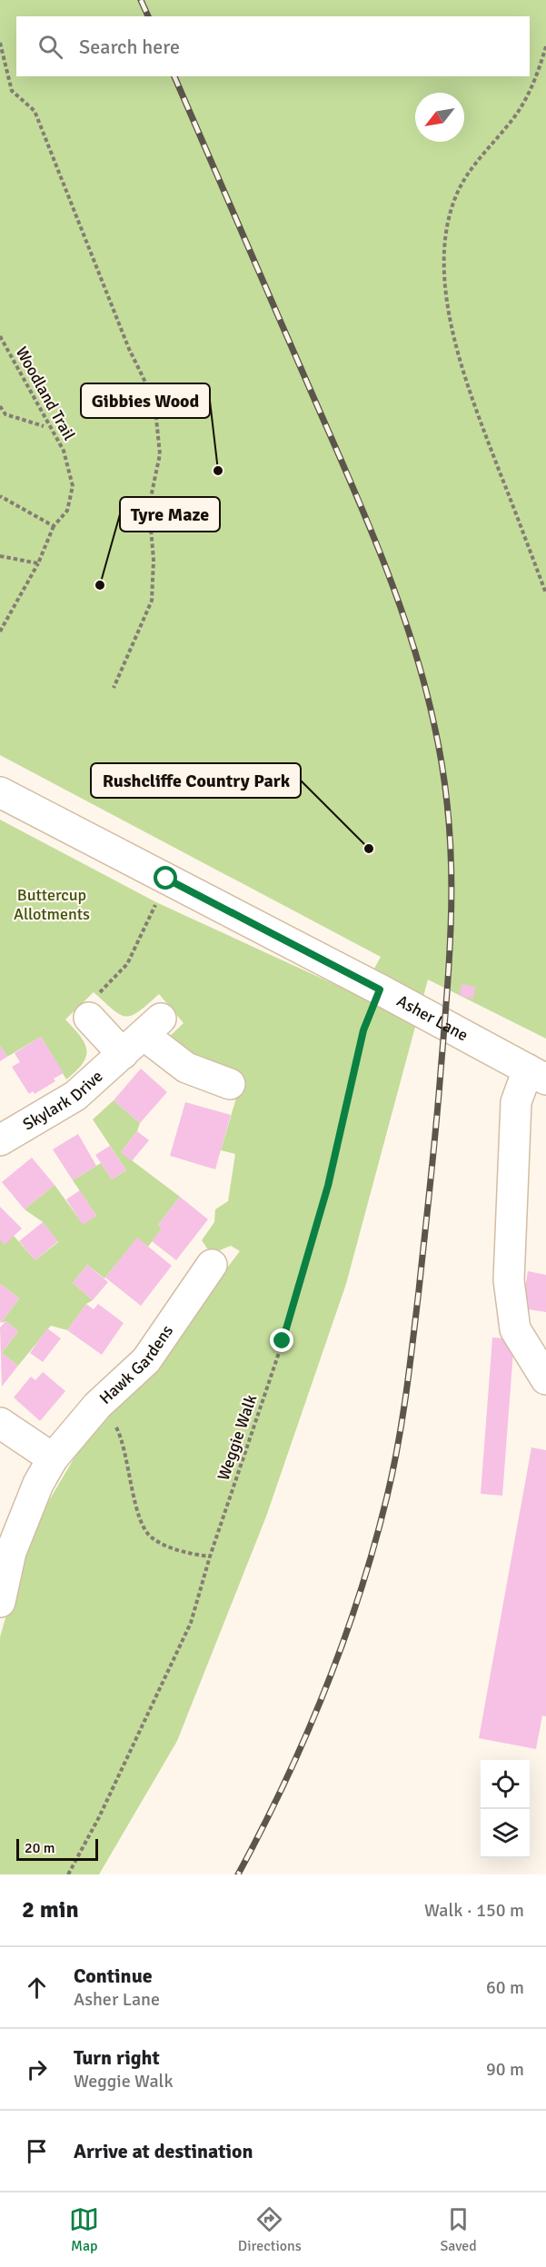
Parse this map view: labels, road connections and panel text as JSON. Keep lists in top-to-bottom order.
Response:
{
  "streets": {
    "street": ["Asher Lane", "Skylark Drive", "Hawk Gardens"],
    "path": ["Woodland Trail", "Weggie Walk"]
  },
  "crossings": [
    ["Asher Lane", "Weggie Walk"]
  ],
  "parks": ["Buttercup Allotments"],
  "places": ["Gibbies Wood", "Tyre Maze", "Rushcliffe Country Park"],
  "scale_bar": "20 m",
  "north": "bottom left",
  "page": {
    "search": "Search here",
    "scale": "20 m",
    "heading": ["2 min", "Walk · 150 m"],
    "list": [
      ["Continue", "Asher Lane", "60 m"],
      ["Turn right", "Weggie Walk", "90 m"],
      "Arrive at destination"
    ],
    "nav": ["Map", "Directions", "Saved"]
  }
}
